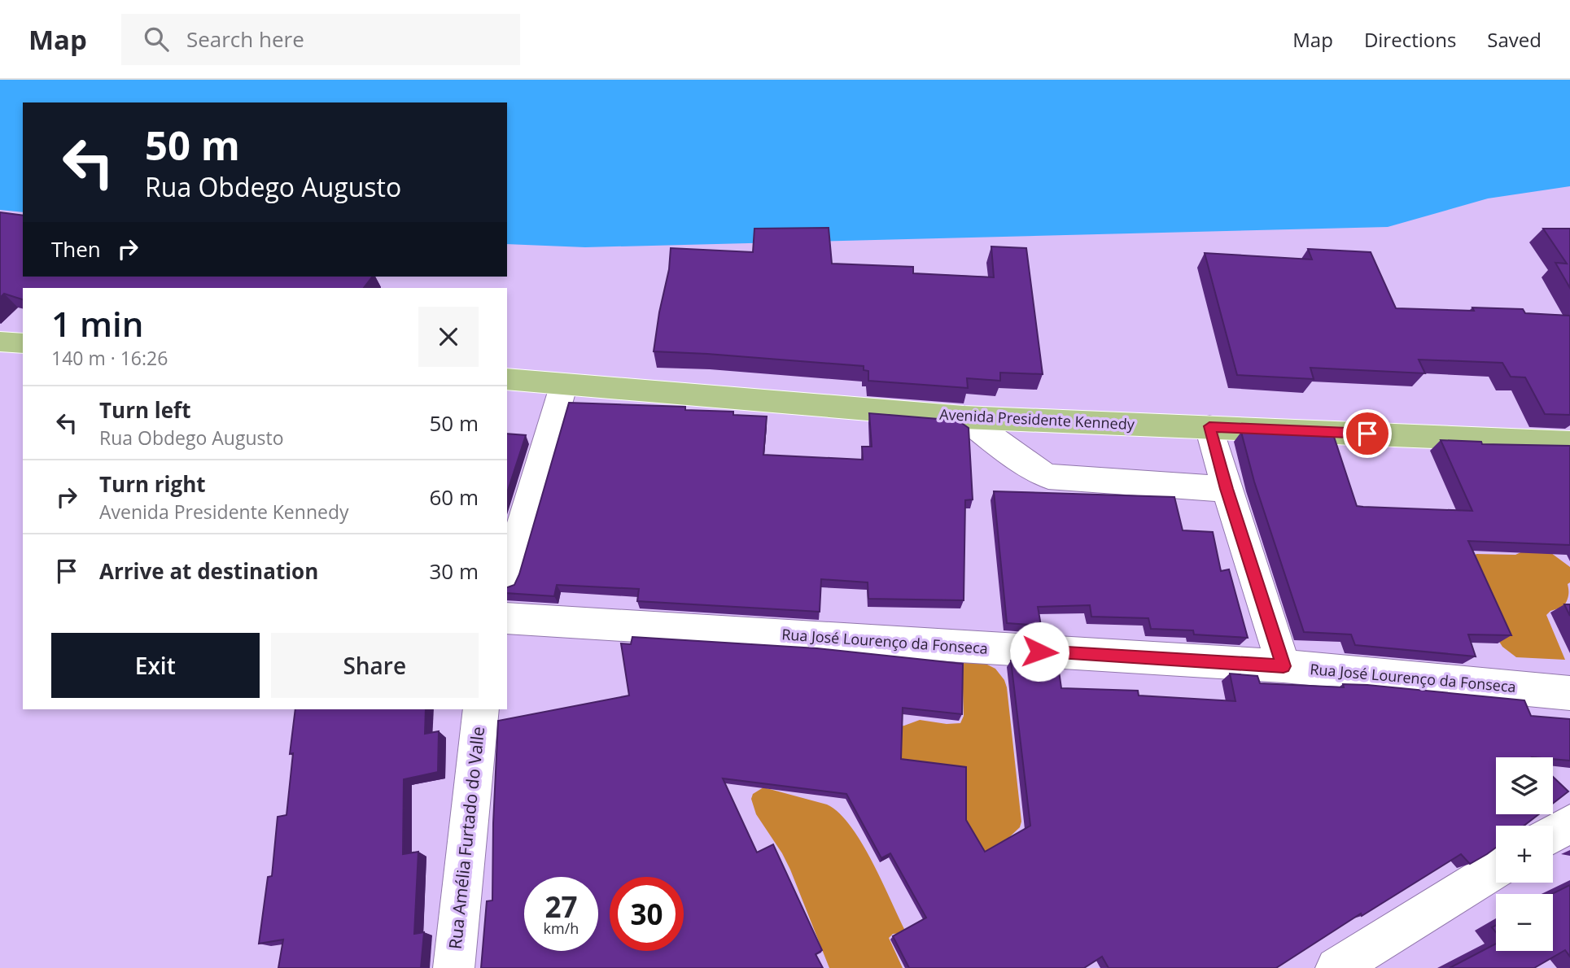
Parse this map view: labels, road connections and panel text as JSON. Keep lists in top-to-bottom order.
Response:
{
  "streets": {
    "main road": ["Avenida Presidente Kennedy"],
    "street": ["Rua José Lourenço da Fonseca", "Rua Amélia Furtado do Valle"]
  },
  "page": {
    "header": "Map",
    "search": "Search here",
    "nav": ["Map", "Directions", "Saved"],
    "turn": ["50 m", "Rua Obdego Augusto"],
    "then": "Then",
    "heading": ["1 min", "140 m · 16:26"],
    "list": [
      {
        "name": "Turn left",
        "note": "Rua Obdego Augusto",
        "value": "50 m"
      },
      {
        "name": "Turn right",
        "note": "Avenida Presidente Kennedy",
        "value": "60 m"
      },
      {
        "name": "Arrive at destination",
        "value": "30 m"
      }
    ],
    "buttons": ["Exit", "Share"],
    "map_buttons": ["+", "−"],
    "speed": "27 km/h",
    "limit": "30"
  }
}
